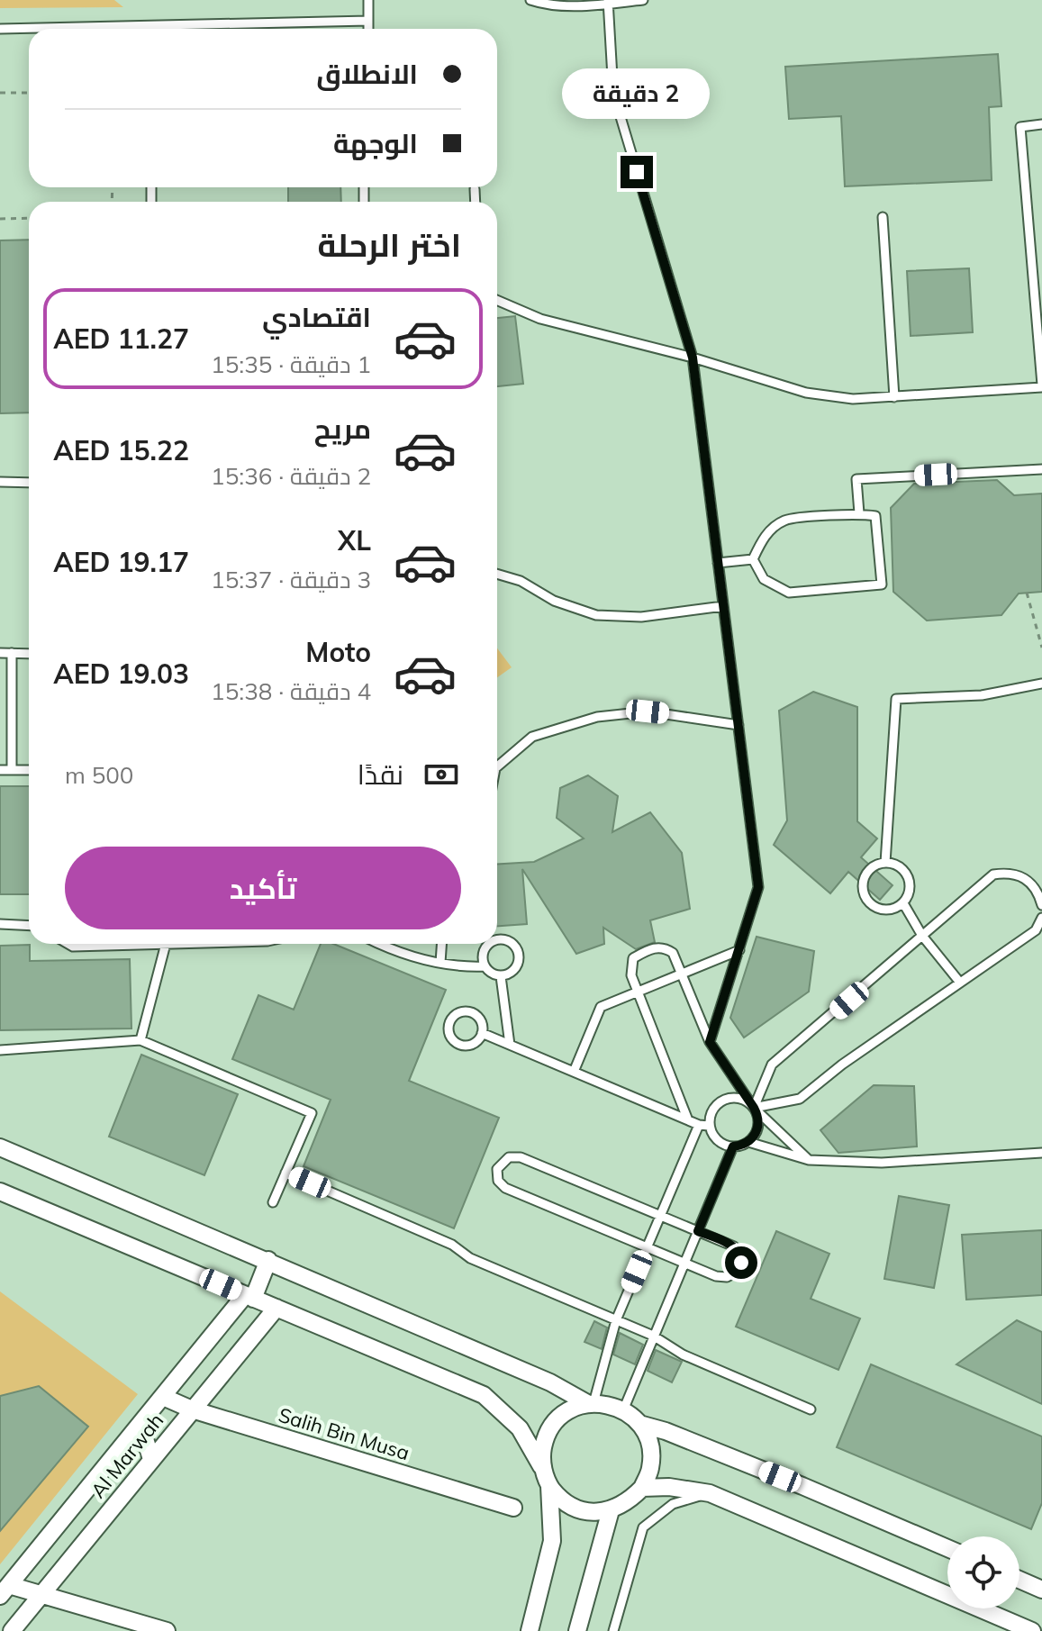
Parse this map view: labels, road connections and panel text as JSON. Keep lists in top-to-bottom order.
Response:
{
  "streets": {
    "street": ["Salih Bin Musa", "Al Marwah"]
  },
  "crossings": [
    ["Salih Bin Musa", "Al Marwah"]
  ],
  "page": {
    "banner": ["الانطلاق", "الوجهة"],
    "bubble": "2 دقيقة",
    "heading": "اختر الرحلة",
    "list": [
      {
        "name": "اقتصادي",
        "note": "1 دقيقة · 15:35",
        "value": "AED 11.27"
      },
      {
        "name": "مريح",
        "note": "2 دقيقة · 15:36",
        "value": "AED 15.22"
      },
      {
        "name": "XL",
        "note": "3 دقيقة · 15:37",
        "value": "AED 19.17"
      },
      {
        "name": "Moto",
        "note": "4 دقيقة · 15:38",
        "value": "AED 19.03"
      }
    ],
    "pay": ["نقدًا", "500 m"],
    "buttons": "تأكيد"
  }
}
